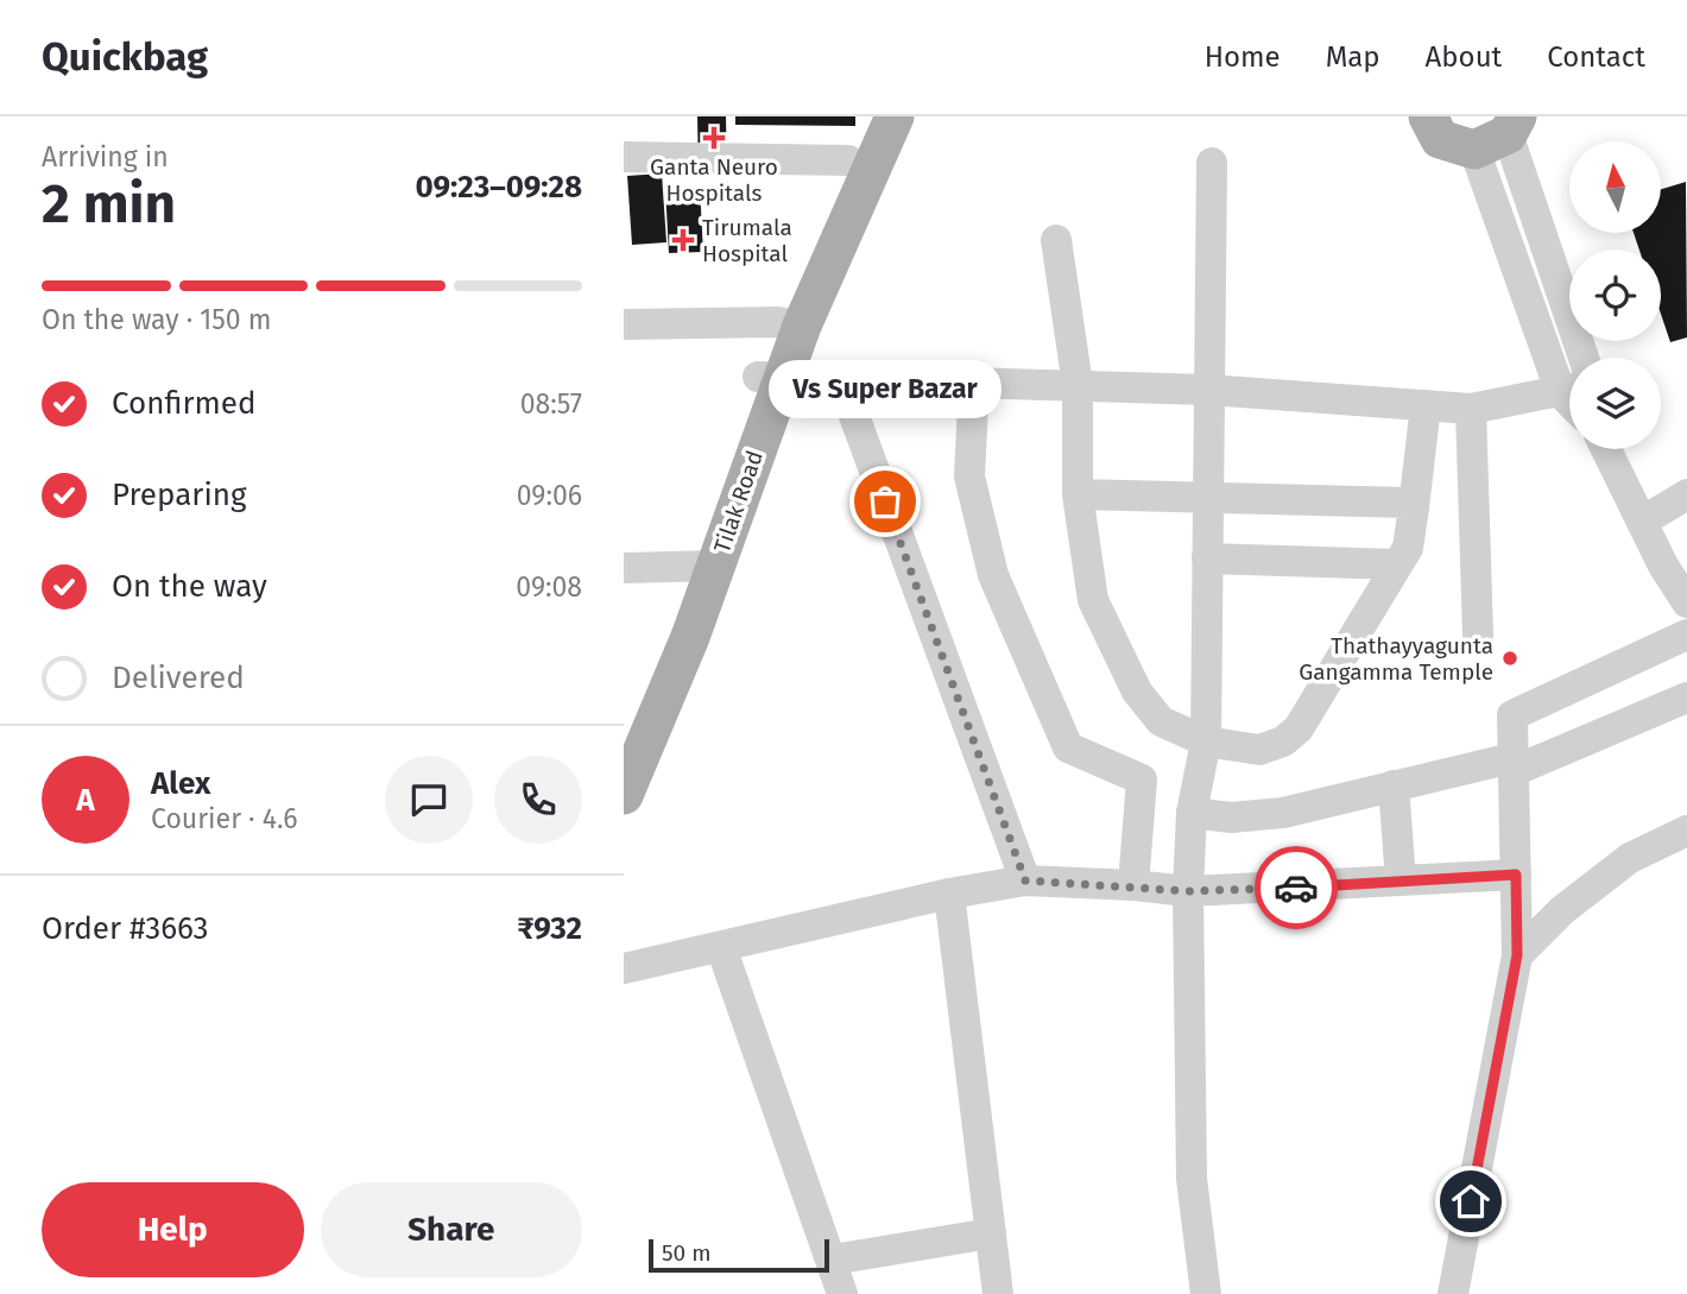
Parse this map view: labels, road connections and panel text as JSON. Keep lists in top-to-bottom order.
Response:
{
  "streets": {
    "main road": ["Tilak Road"]
  },
  "places": {
    "health": ["Ganta Neuro Hospitals", "Tirumala Hospital"],
    "other": ["Vs Super Bazar", "Thathayyagunta Gangamma Temple"]
  },
  "scale_bar": "50 m",
  "north": "top",
  "page": {
    "header": "Quickbag",
    "nav": [
      "Home",
      "Map",
      "About",
      "Contact"
    ],
    "heading": ["2 min", "Arriving in", "09:23–09:28"],
    "panel": [
      "Alex",
      "Courier · 4.6",
      "Order #3663",
      "₹932"
    ],
    "bar": "On the way · 150 m",
    "list": [
      ["Confirmed", "08:57"],
      ["Preparing", "09:06"],
      ["On the way", "09:08"],
      "Delivered"
    ],
    "bubble": "Vs Super Bazar",
    "round": "A",
    "buttons": ["Help", "Share"],
    "scale": "50 m"
  }
}
